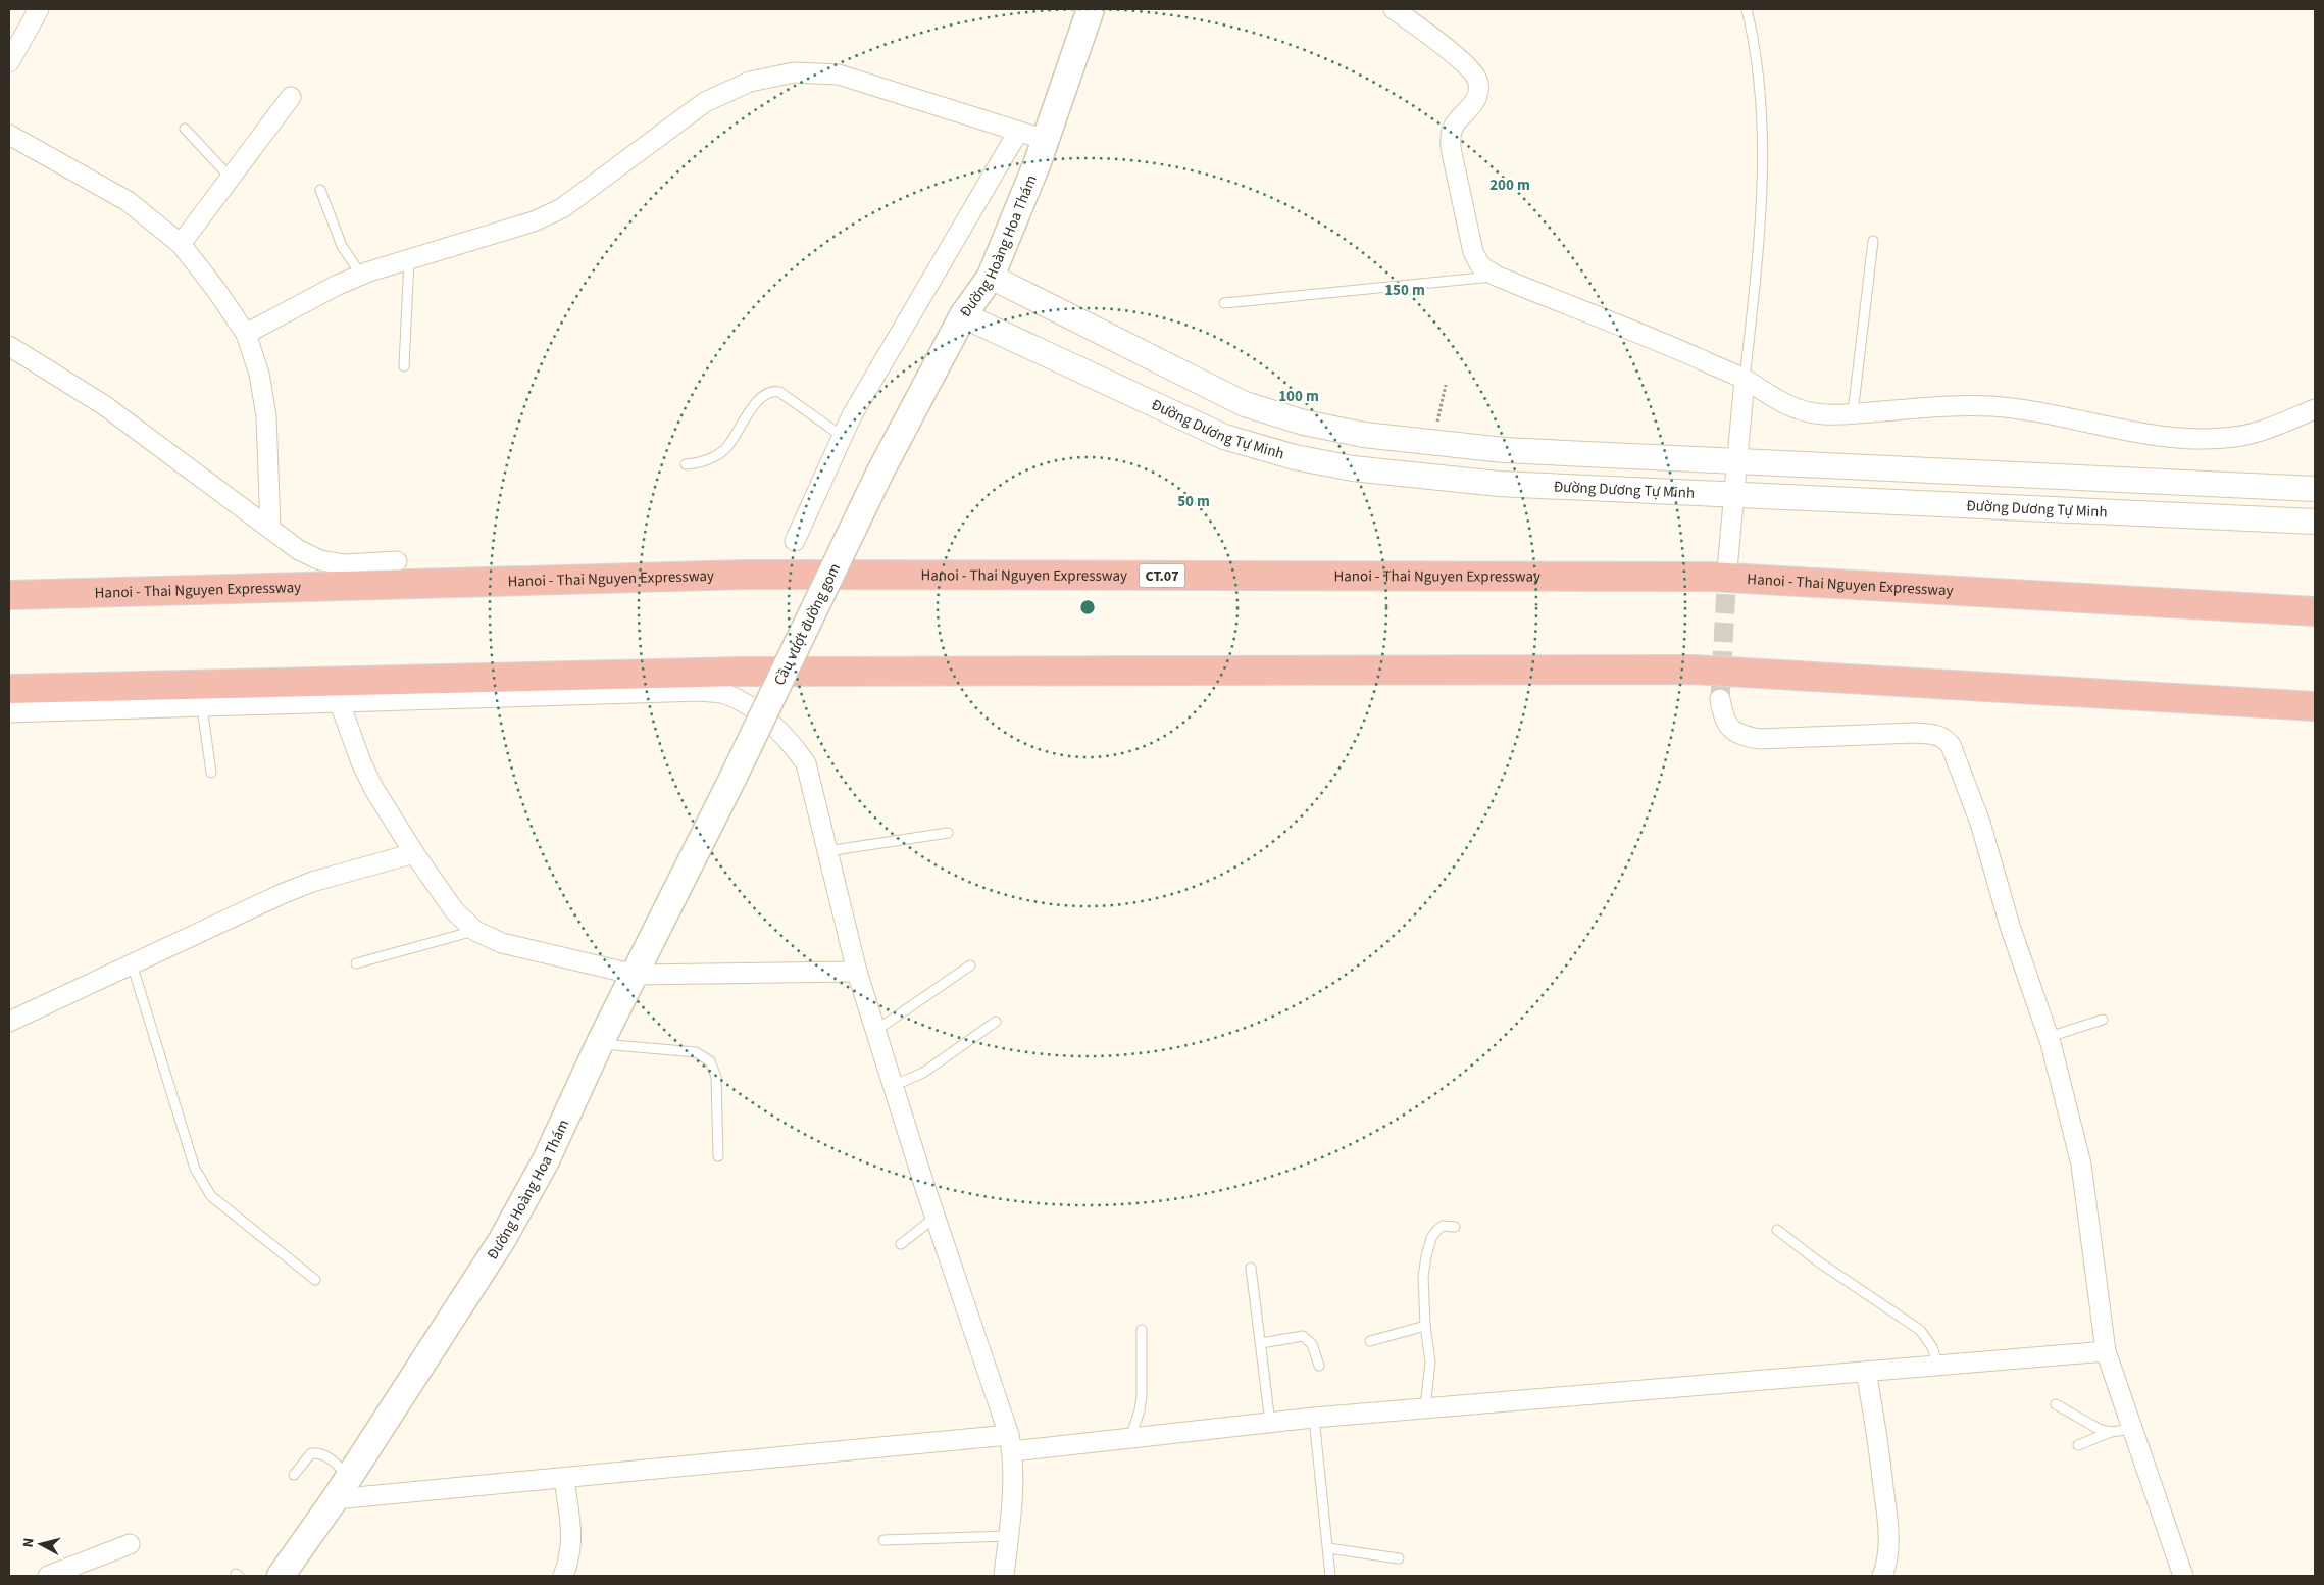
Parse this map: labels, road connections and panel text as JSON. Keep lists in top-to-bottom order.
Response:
{
  "streets": {
    "highway": ["Hanoi - Thai Nguyen Expressway", "CT.07"],
    "main road": ["Đường Hoàng Hoa Thám", "Cầu vượt đường gom"],
    "street": ["Đường Dương Tự Minh"]
  },
  "crossings": [
    ["Đường Hoàng Hoa Thám", "Đường Dương Tự Minh"],
    ["Đường Hoàng Hoa Thám", "Cầu vượt đường gom"]
  ],
  "north": "left",
  "rings": [
    "200 m",
    "150 m",
    "100 m",
    "50 m"
  ]
}
